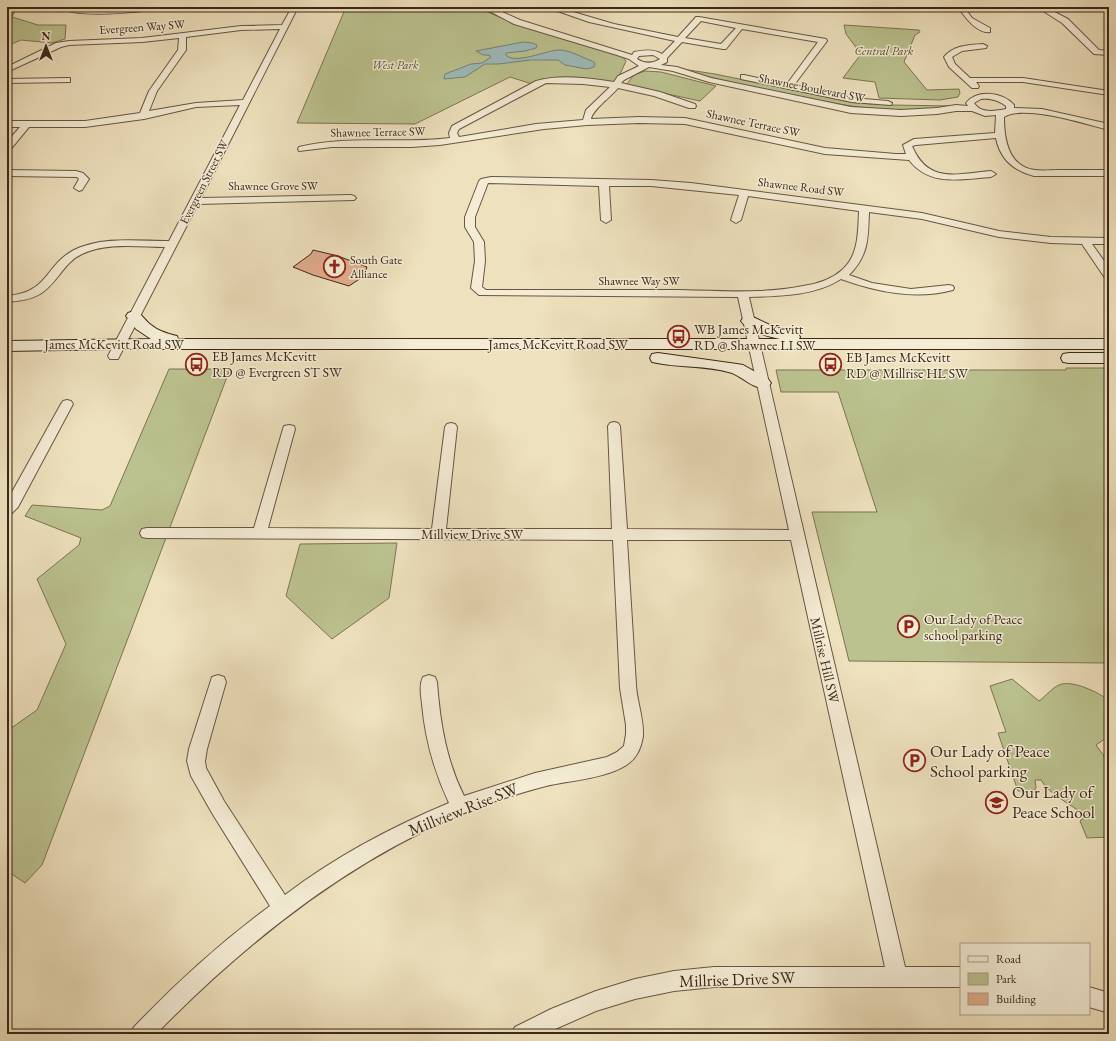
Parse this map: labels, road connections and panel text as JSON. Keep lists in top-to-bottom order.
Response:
{
  "streets": {
    "main road": ["James McKevitt Road SW"],
    "street": [
      "Evergreen Way SW",
      "Shawnee Boulevard SW",
      "Shawnee Terrace SW",
      "Evergreen Street SW",
      "Shawnee Grove SW",
      "Shawnee Road SW",
      "Shawnee Way SW",
      "Millview Drive SW",
      "Millrise Hill SW",
      "Millview Rise SW",
      "Millrise Drive SW"
    ]
  },
  "crossings": [
    ["Evergreen Way SW", "Evergreen Street SW"],
    ["Evergreen Street SW", "Shawnee Grove SW"],
    ["Evergreen Street SW", "James McKevitt Road SW"],
    ["Shawnee Road SW", "Shawnee Way SW"],
    ["Shawnee Way SW", "Millrise Hill SW"],
    ["James McKevitt Road SW", "Millrise Hill SW"],
    ["Millview Drive SW", "Millrise Hill SW"],
    ["Millview Drive SW", "Millview Rise SW"],
    ["Millrise Hill SW", "Millrise Drive SW"]
  ],
  "parks": ["Central Park", "West Park"],
  "places": {
    "church": ["South Gate Alliance"],
    "bus stop": ["WB James McKevitt RD @ Shawnee LI SW", "EB James McKevitt RD @ Evergreen ST SW", "EB James McKevitt RD @ Millrise HL SW"],
    "parking": ["Our Lady of Peace school parking", "Our Lady of Peace School parking"],
    "school or university": ["Our Lady of Peace School"]
  },
  "legend": ["Road", "Park", "Building"],
  "north": "top"
}
